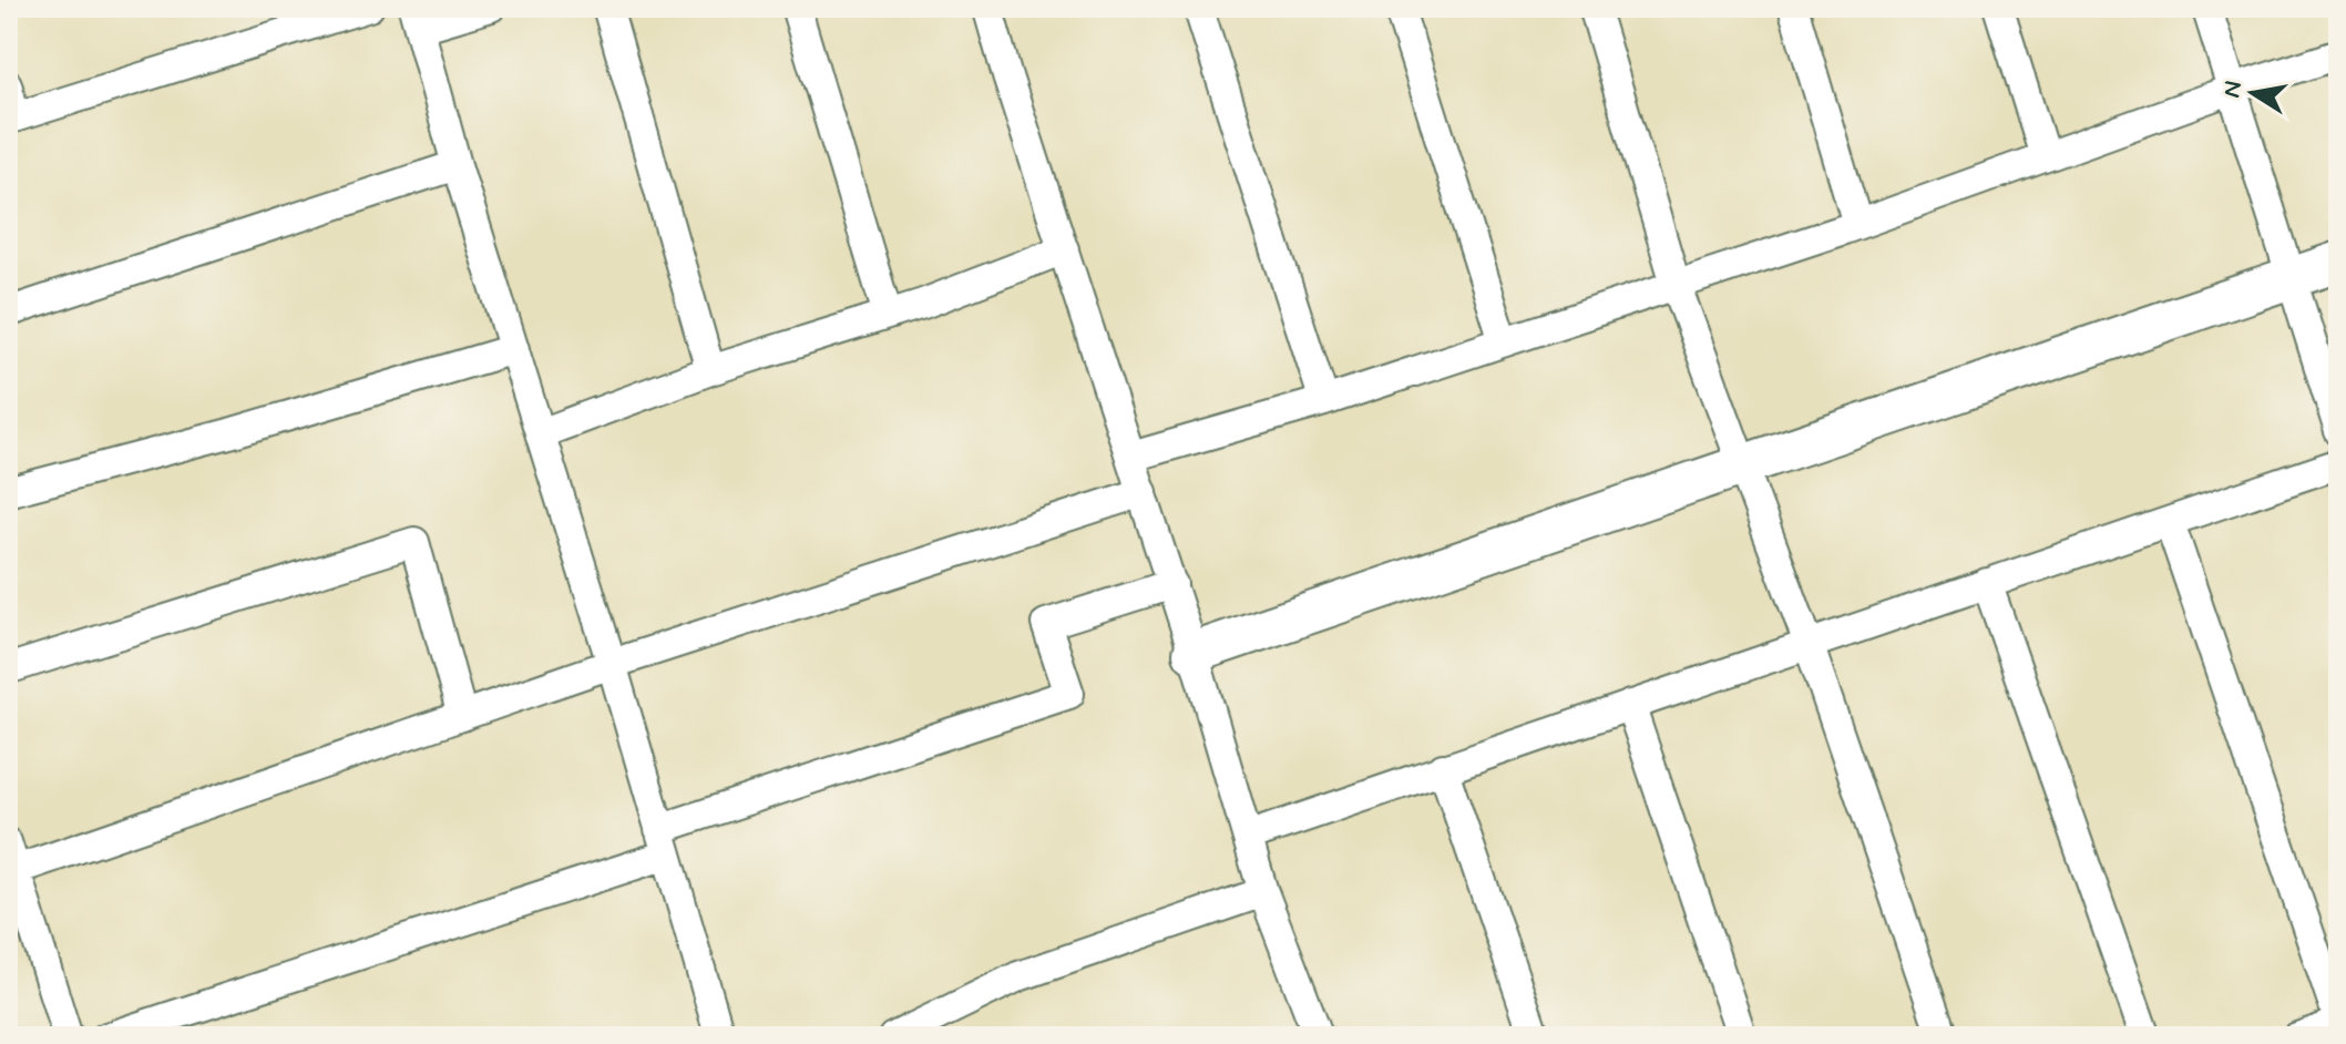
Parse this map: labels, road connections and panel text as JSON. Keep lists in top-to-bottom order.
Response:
{
  "north": "left"
}
